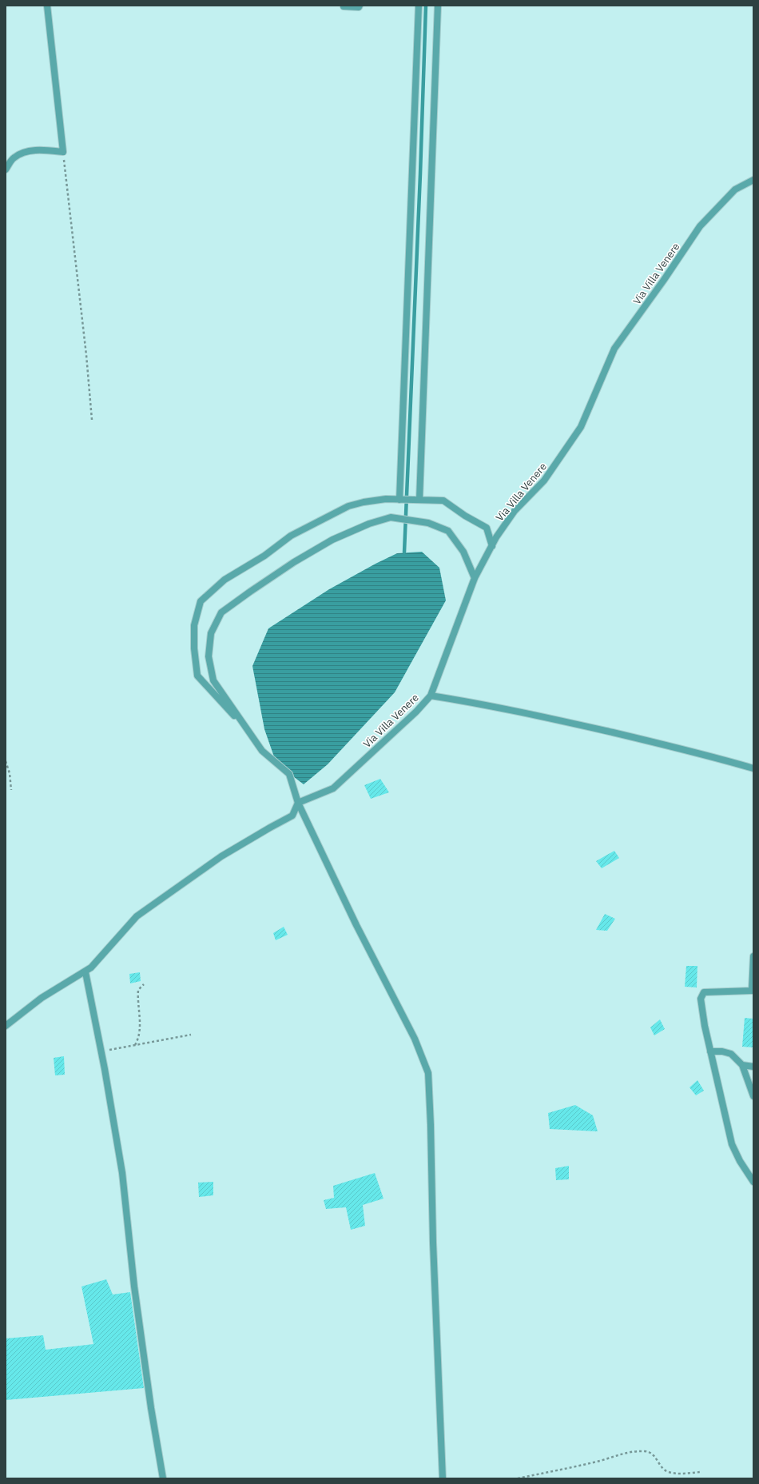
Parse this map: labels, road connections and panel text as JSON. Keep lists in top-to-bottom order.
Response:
{
  "streets": {
    "street": ["Via Villa Venere"]
  }
}
